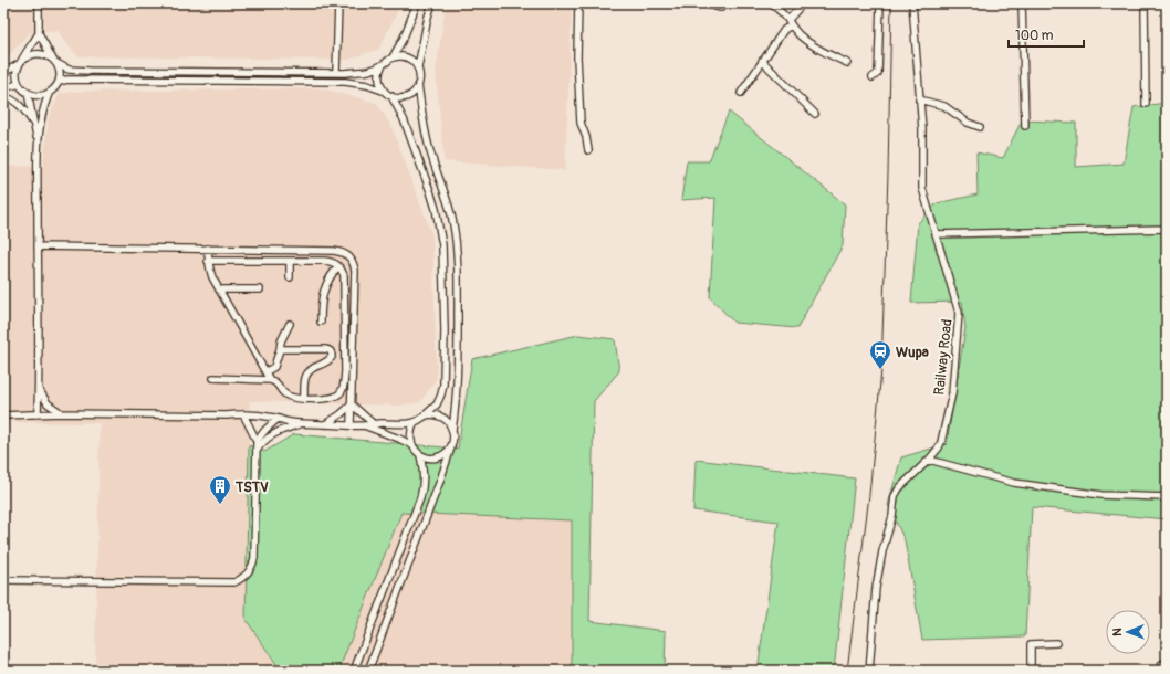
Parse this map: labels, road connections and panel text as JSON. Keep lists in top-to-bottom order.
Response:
{
  "streets": {
    "street": ["Railway Road"]
  },
  "places": {
    "station": ["Wupa"],
    "building": ["TSTV"]
  },
  "scale_bar": "100 m",
  "north": "left"
}
